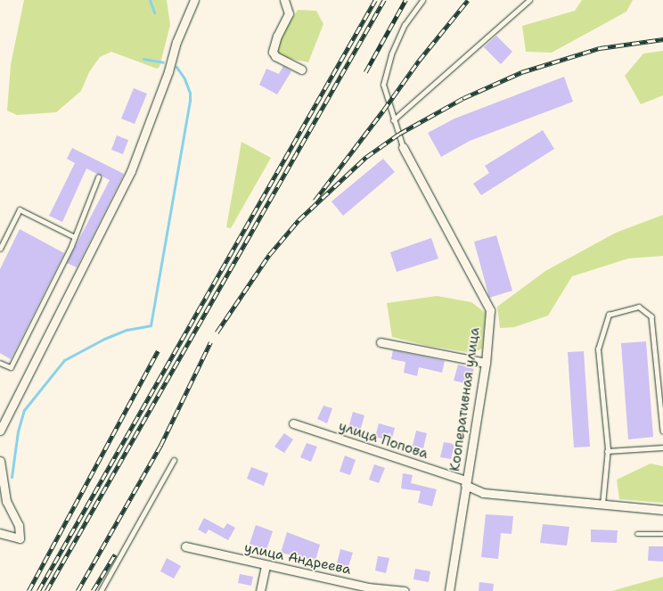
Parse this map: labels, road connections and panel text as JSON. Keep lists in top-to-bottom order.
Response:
{
  "streets": {
    "street": ["Кооперативная улица", "улица Попова", "улица Андреева"]
  },
  "crossings": [
    ["Кооперативная улица", "улица Попова"]
  ]
}
